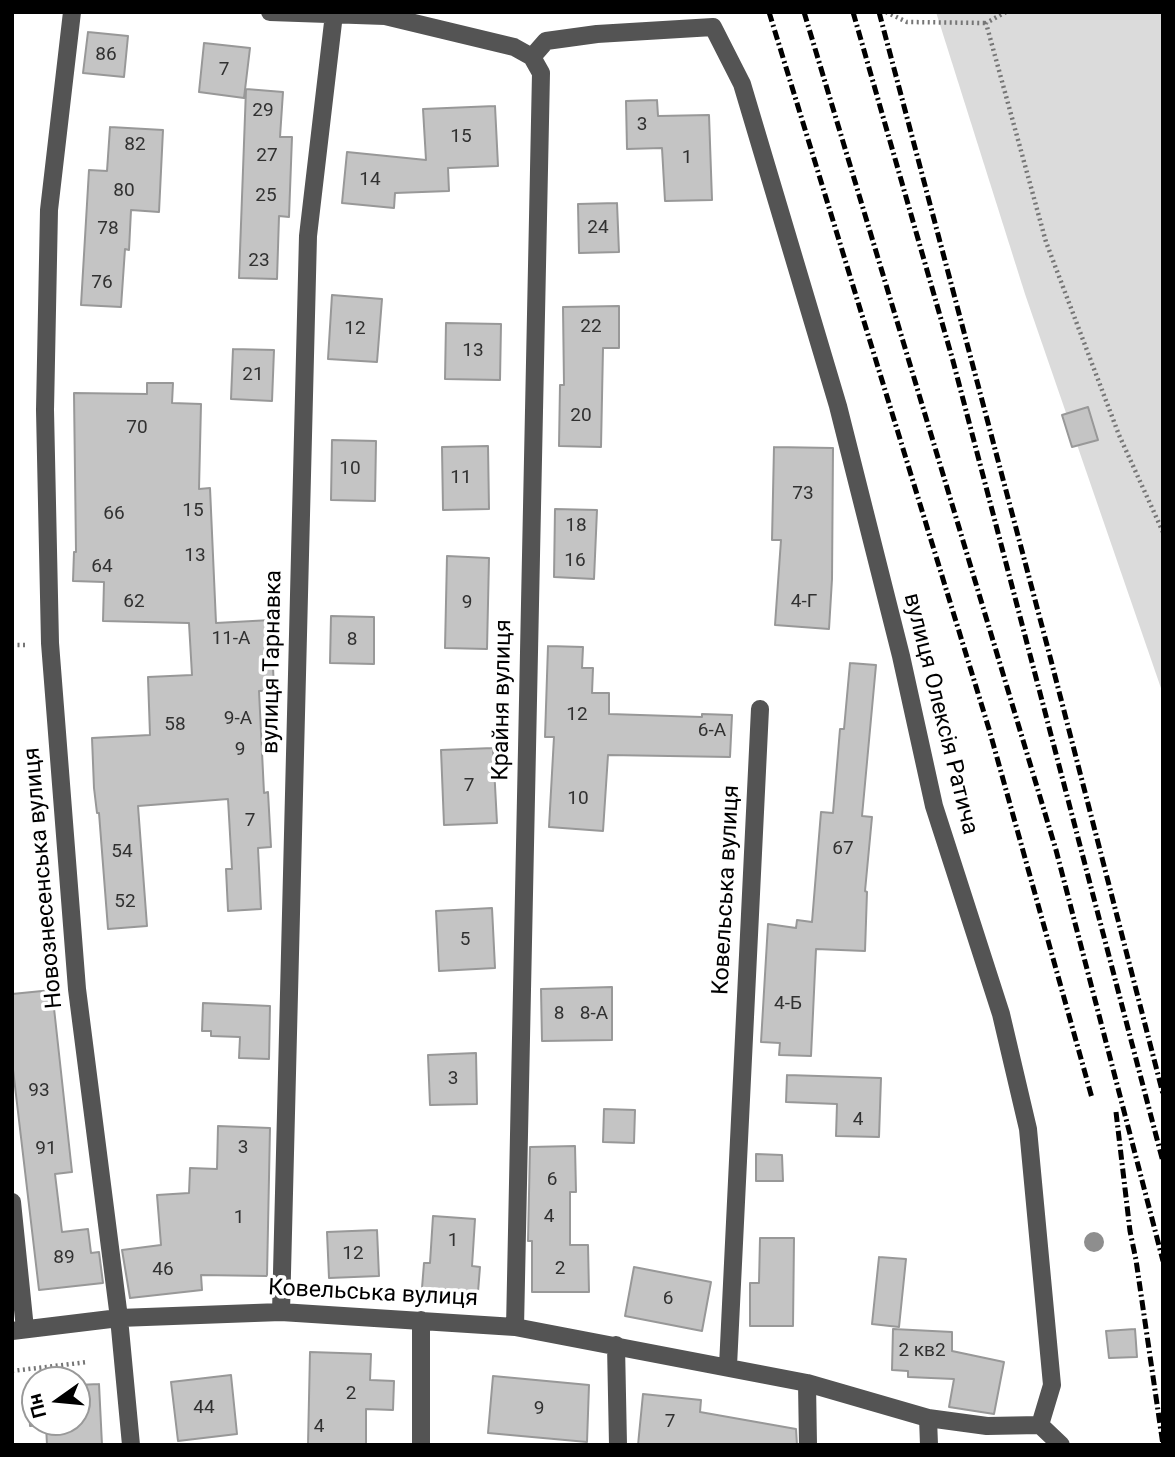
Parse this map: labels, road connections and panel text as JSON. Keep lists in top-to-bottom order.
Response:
{
  "streets": {
    "street": [
      "вулиця Тарнавка",
      "Крайня вулиця",
      "вулиця Олексія Ратича",
      "Новознесенська вулиця",
      "Ковельська вулиця"
    ]
  },
  "crossings": [
    ["вулиця Тарнавка", "Ковельська вулиця"],
    ["Крайня вулиця", "вулиця Олексія Ратича"],
    ["Крайня вулиця", "Ковельська вулиця"],
    ["вулиця Олексія Ратича", "Ковельська вулиця"],
    ["Новознесенська вулиця", "Ковельська вулиця"]
  ],
  "house_numbers": [
    "86",
    "7",
    "29",
    "3",
    "15",
    "82",
    "27",
    "1",
    "14",
    "80",
    "25",
    "24",
    "78",
    "23",
    "76",
    "22",
    "12",
    "13",
    "21",
    "20",
    "70",
    "10",
    "11",
    "73",
    "15",
    "66",
    "18",
    "13",
    "16",
    "64",
    "62",
    "4-Г",
    "9",
    "11-А",
    "8",
    "12",
    "9-А",
    "58",
    "6-А",
    "9",
    "7",
    "10",
    "7",
    "67",
    "54",
    "52",
    "5",
    "4-Б",
    "8",
    "8-А",
    "3",
    "93",
    "4",
    "3",
    "91",
    "6",
    "4",
    "1",
    "1",
    "12",
    "89",
    "2",
    "46",
    "6",
    "2 кв2",
    "2",
    "44",
    "9",
    "7",
    "4"
  ],
  "north": "left"
}
